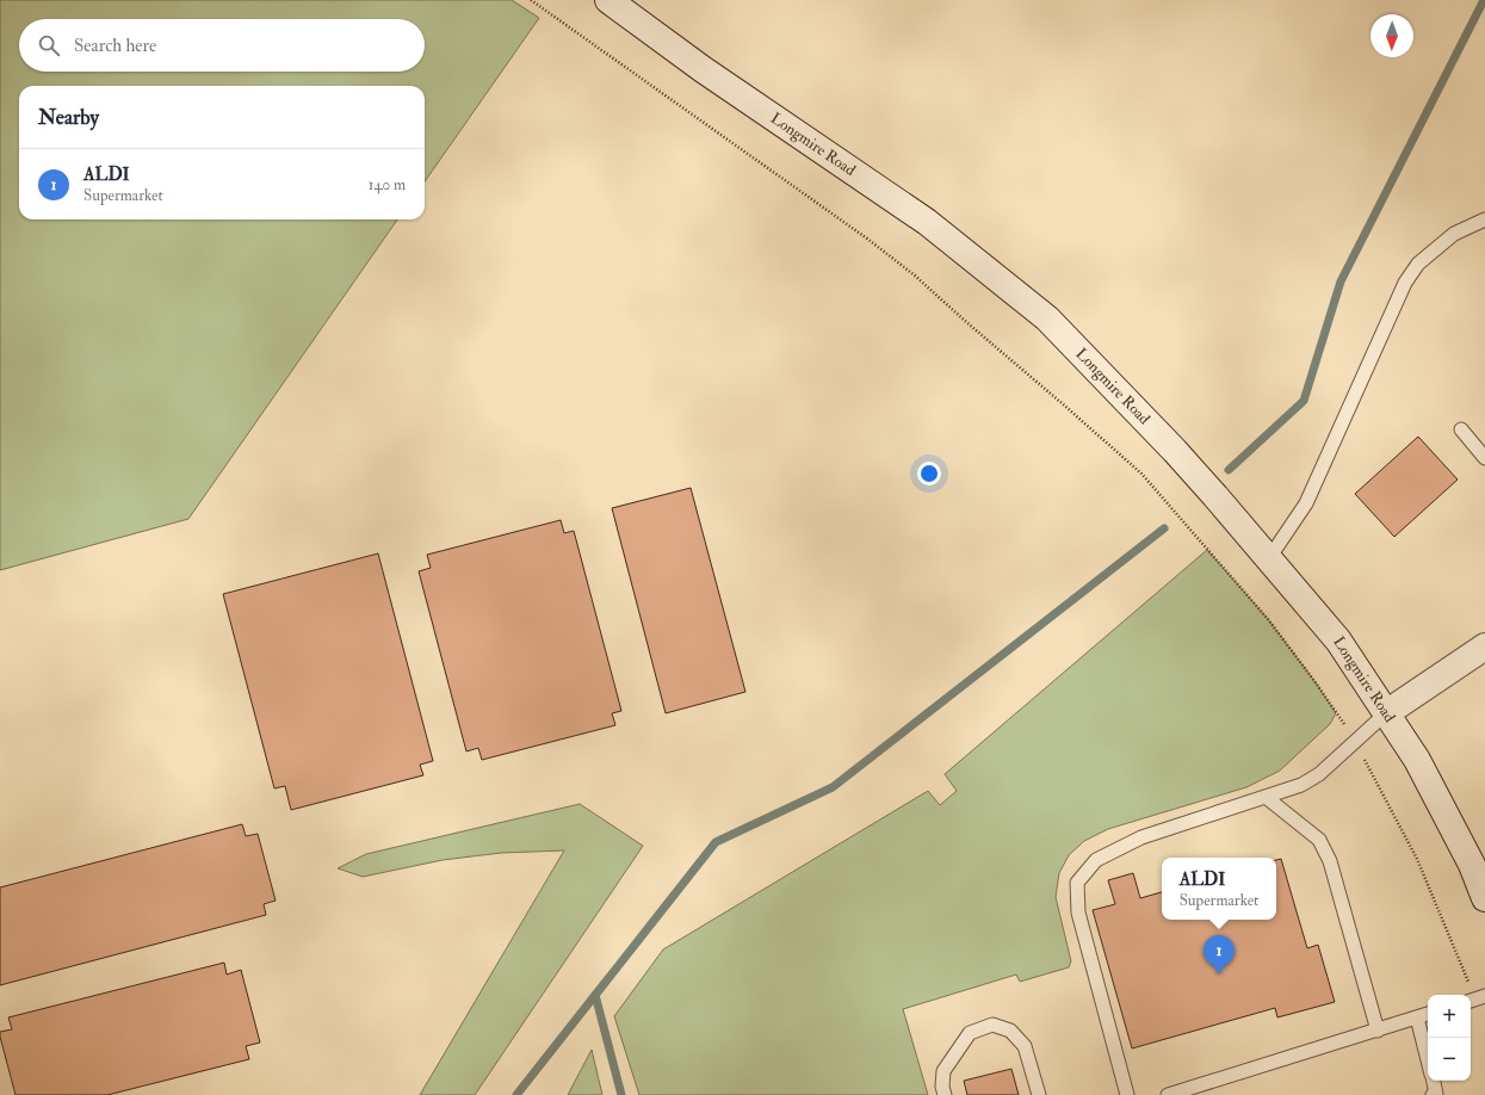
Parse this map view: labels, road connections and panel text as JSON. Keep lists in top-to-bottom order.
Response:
{
  "streets": {
    "main road": ["Longmire Road"]
  },
  "north": "bottom",
  "page": {
    "search": "Search here",
    "heading": "Nearby",
    "list": [
      {
        "mark": "1",
        "name": "ALDI",
        "note": "Supermarket",
        "value": "140 m"
      }
    ],
    "popup": ["ALDI", "Supermarket"],
    "pins": "1",
    "map_buttons": ["+", "−"]
  }
}
